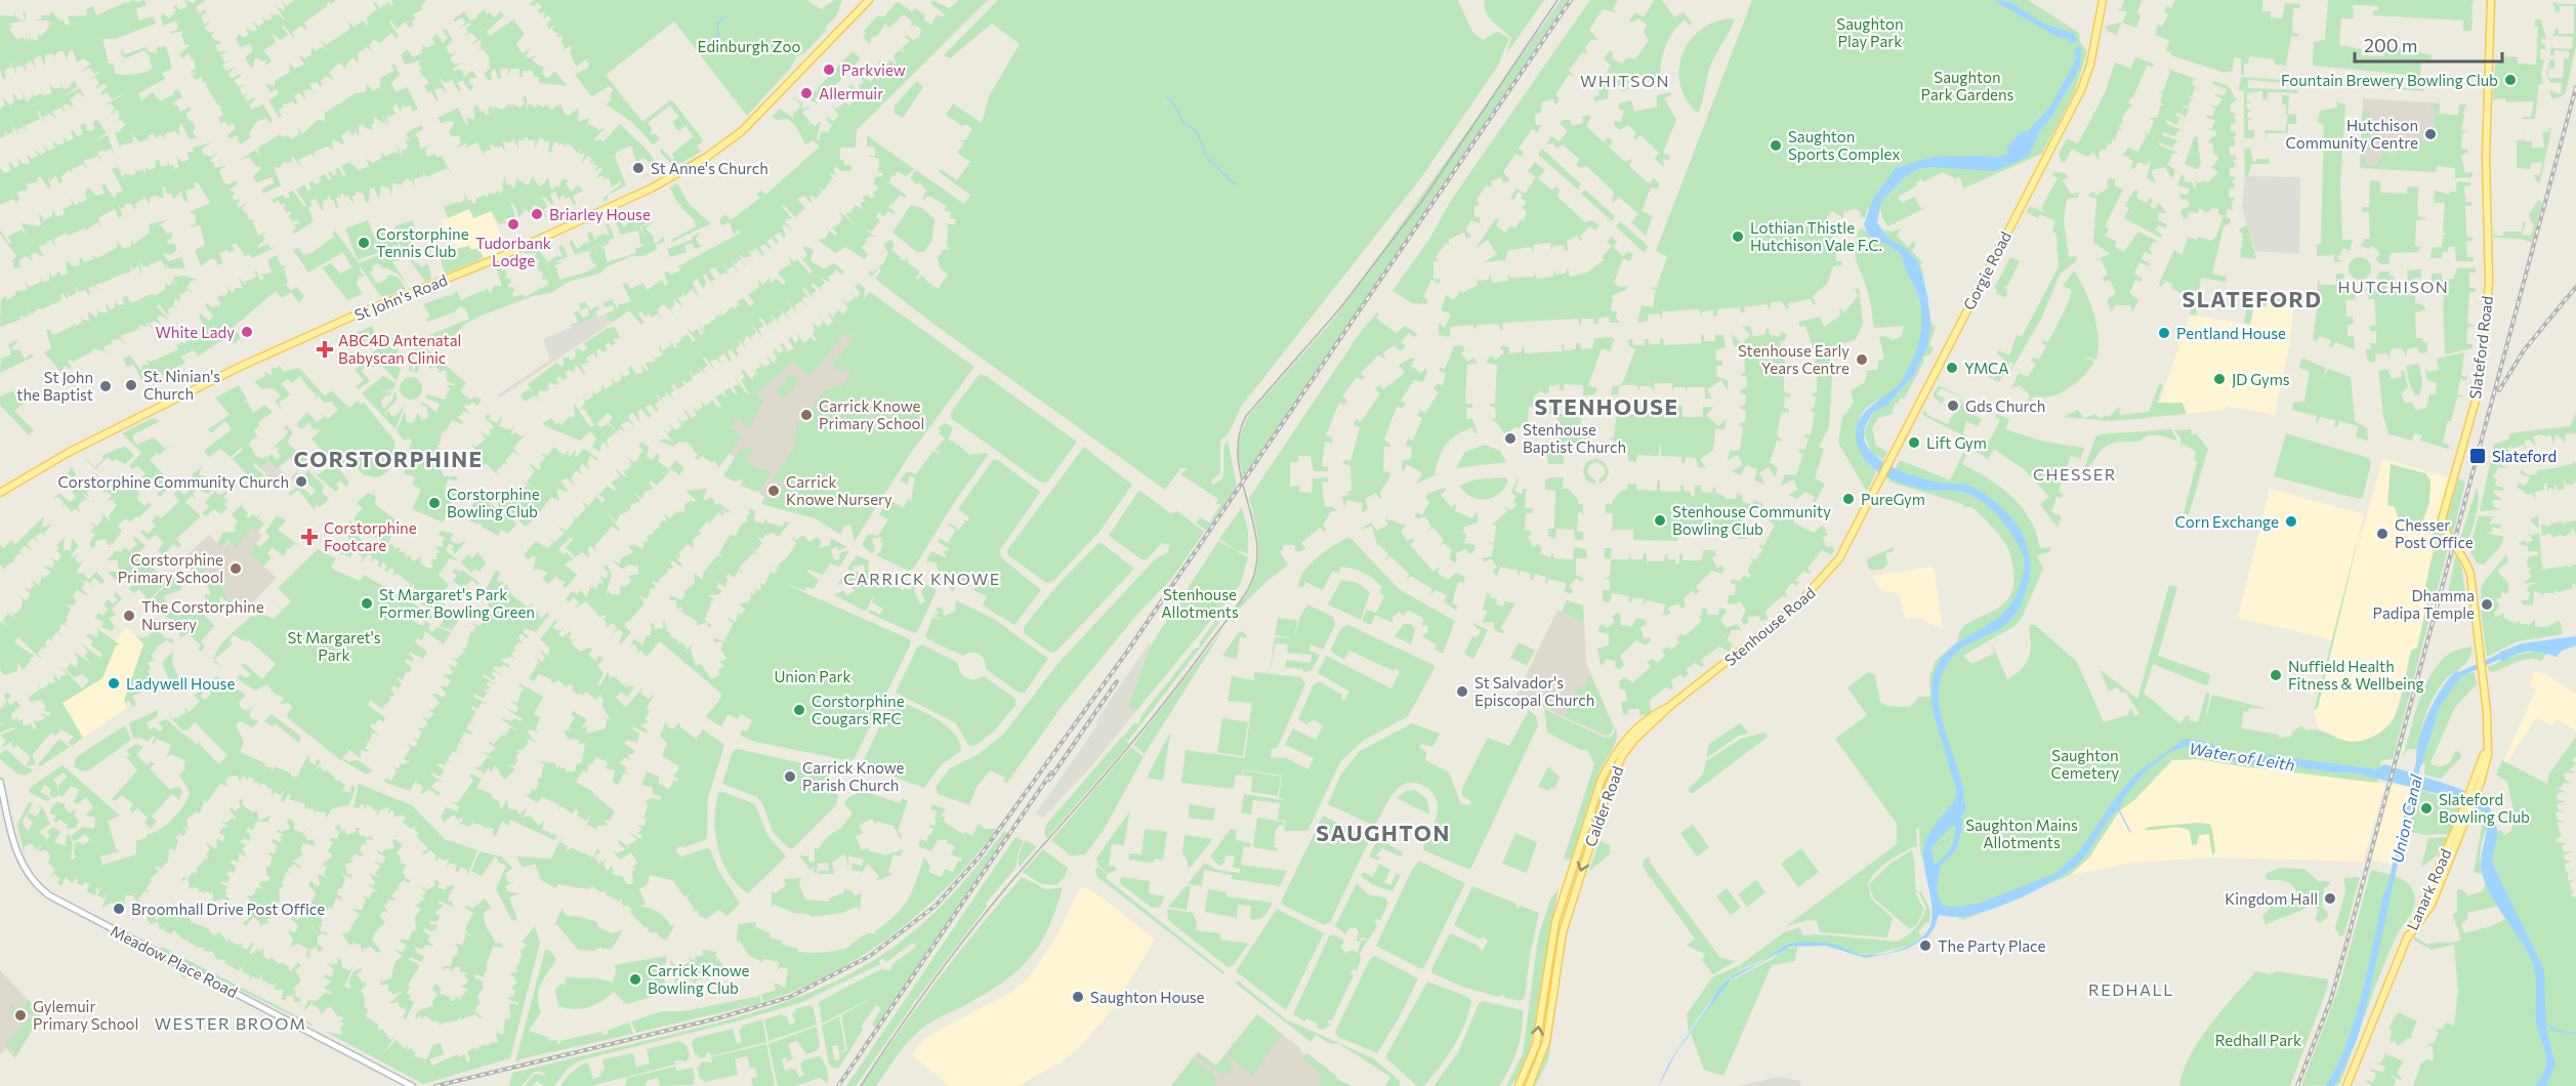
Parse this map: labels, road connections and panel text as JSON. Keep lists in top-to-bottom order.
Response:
{
  "streets": {
    "main road": [
      "Gorgie Road",
      "St John's Road",
      "Slateford Road",
      "Stenhouse Road",
      "Calder Road",
      "Lanark Road",
      "Meadow Place Road"
    ]
  },
  "crossings": [
    ["Gorgie Road", "Stenhouse Road"],
    ["Slateford Road", "Lanark Road"],
    ["Stenhouse Road", "Calder Road"]
  ],
  "districts": [
    "WHITSON",
    "HUTCHISON",
    "SLATEFORD",
    "STENHOUSE",
    "CORSTORPHINE",
    "CHESSER",
    "CARRICK KNOWE",
    "SAUGHTON",
    "REDHALL",
    "WESTER BROOM"
  ],
  "water": ["Water of Leith", "Union Canal"],
  "parks": [
    "Saughton Play Park",
    "Edinburgh Zoo",
    "Saughton Park Gardens",
    "Stenhouse Allotments",
    "St Margaret's Park",
    "Union Park",
    "Saughton Cemetery",
    "Saughton Mains Allotments",
    "Redhall Park"
  ],
  "places": {
    "other": [
      "Parkview",
      "Fountain Brewery Bowling Club",
      "Allermuir",
      "Hutchison Community Centre",
      "Saughton Sports Complex",
      "St Anne's Church",
      "Briarley House",
      "Tudorbank Lodge",
      "Lothian Thistle Hutchison Vale F.C.",
      "Corstorphine Tennis Club",
      "White Lady",
      "Pentland House",
      "Stenhouse Early Years Centre",
      "YMCA",
      "JD Gyms",
      "St. Ninian's Church",
      "St John the Baptist",
      "Gds Church",
      "Carrick Knowe Primary School",
      "Stenhouse Baptist Church",
      "Lift Gym",
      "Corstorphine Community Church",
      "Carrick Knowe Nursery",
      "PureGym",
      "Corstorphine Bowling Club",
      "Stenhouse Community Bowling Club",
      "Corn Exchange",
      "Chesser Post Office",
      "Corstorphine Primary School",
      "St Margaret's Park Former Bowling Green",
      "Dhamma Padipa Temple",
      "The Corstorphine Nursery",
      "Nuffield Health Fitness & Wellbeing",
      "Ladywell House",
      "St Salvador's Episcopal Church",
      "Corstorphine Cougars RFC",
      "Carrick Knowe Parish Church",
      "Slateford Bowling Club",
      "Kingdom Hall",
      "Broomhall Drive Post Office",
      "The Party Place",
      "Carrick Knowe Bowling Club",
      "Saughton House",
      "Gylemuir Primary School"
    ],
    "health": ["ABC4D Antenatal Babyscan Clinic", "Corstorphine Footcare"],
    "transit": ["Slateford"]
  },
  "scale_bar": "200 m"
}
